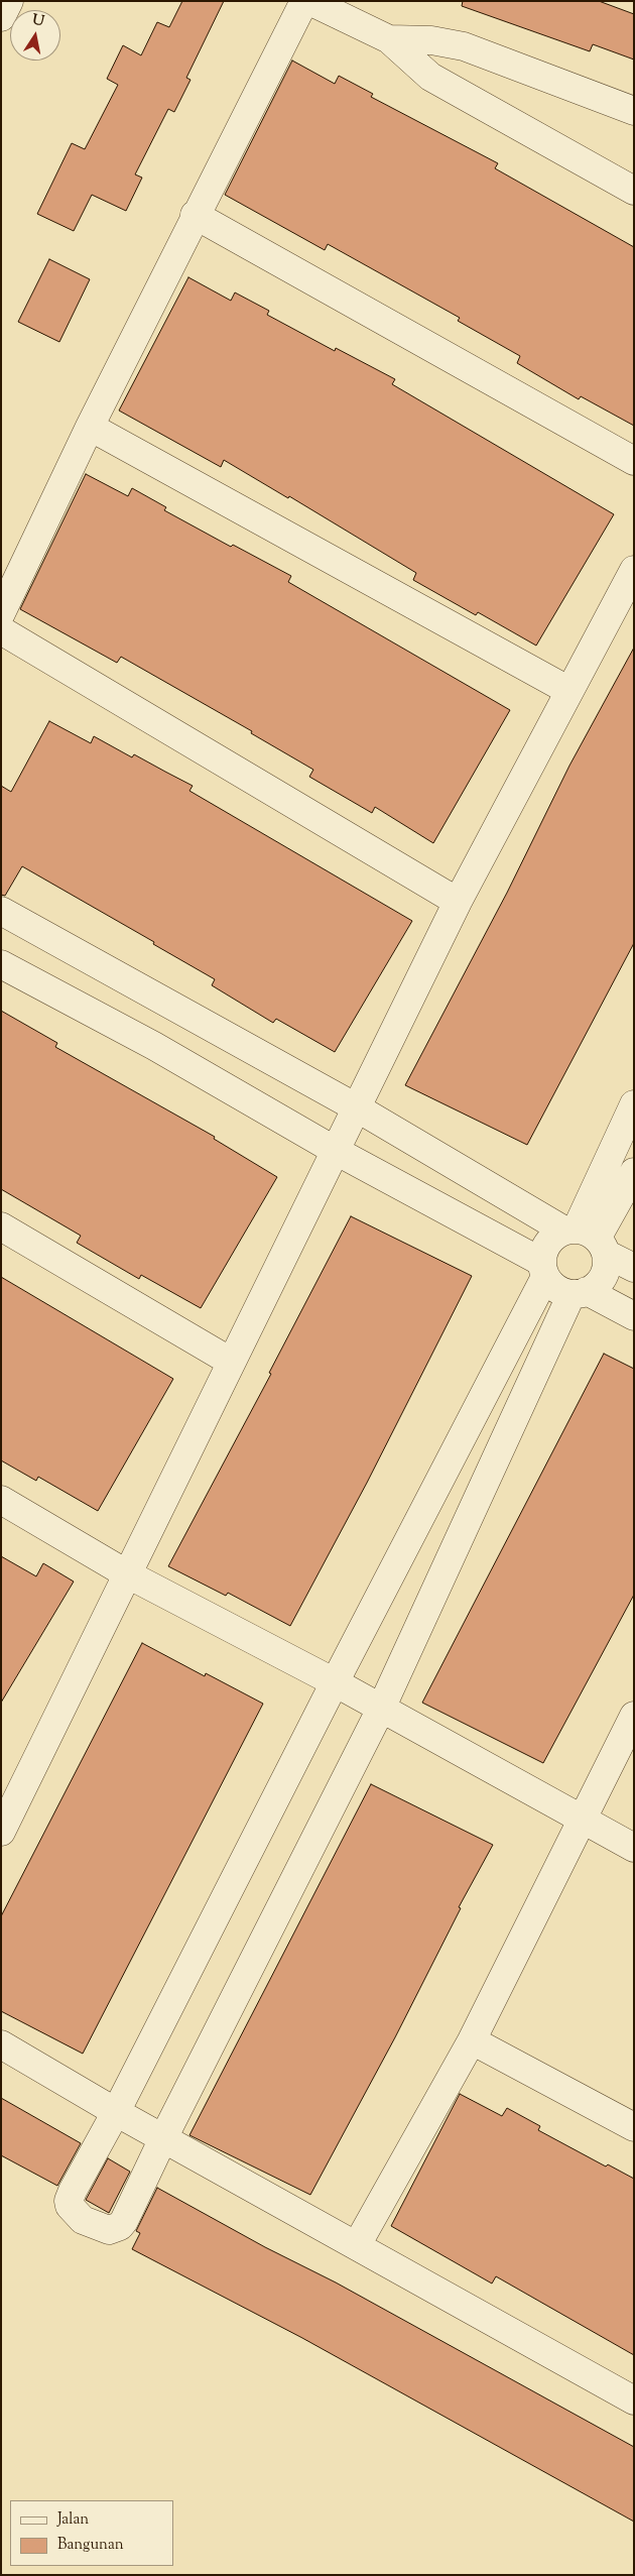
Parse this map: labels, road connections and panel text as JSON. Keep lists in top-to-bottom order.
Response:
{
  "legend": ["Jalan", "Bangunan"],
  "north": "top"
}
